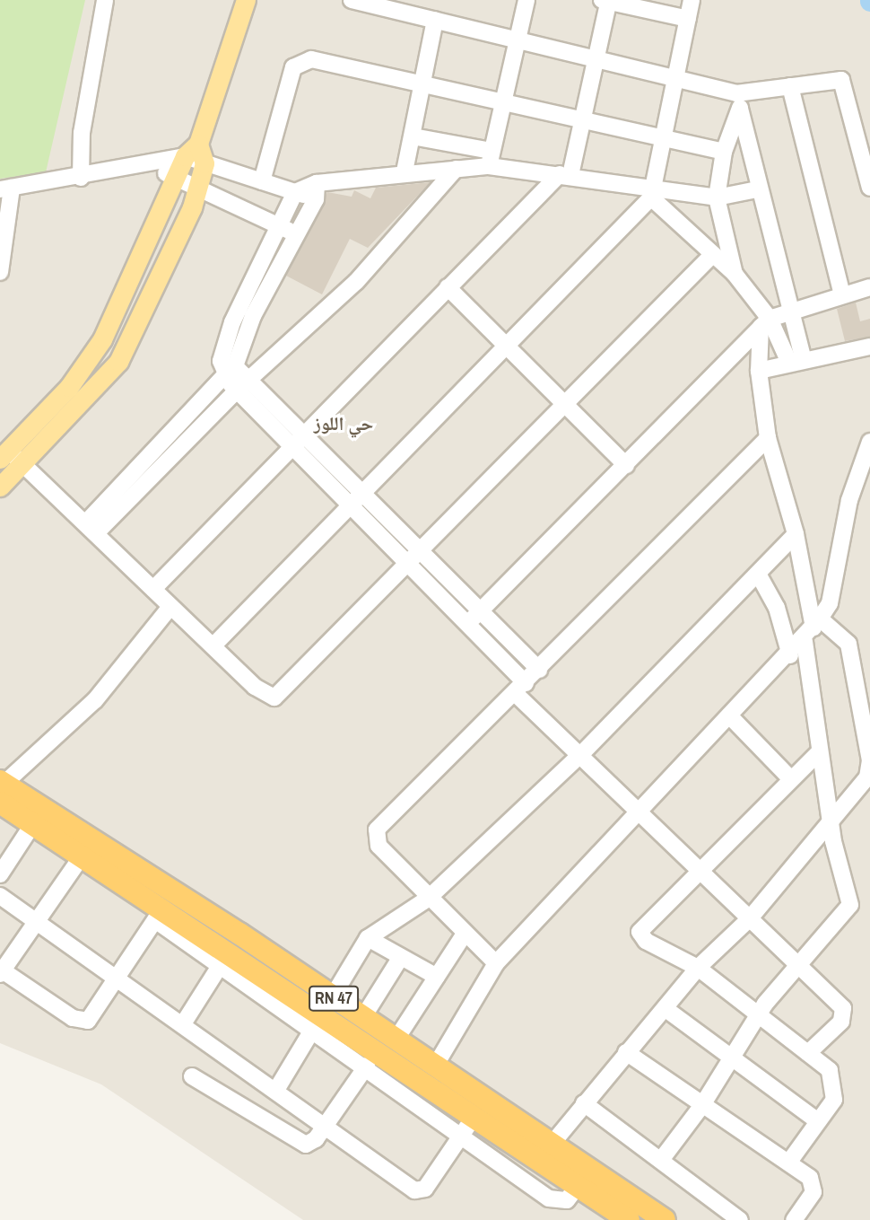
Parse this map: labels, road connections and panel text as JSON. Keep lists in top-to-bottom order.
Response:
{
  "streets": {
    "highway": ["RN 47"]
  },
  "districts": ["حي اللوز"]
}
